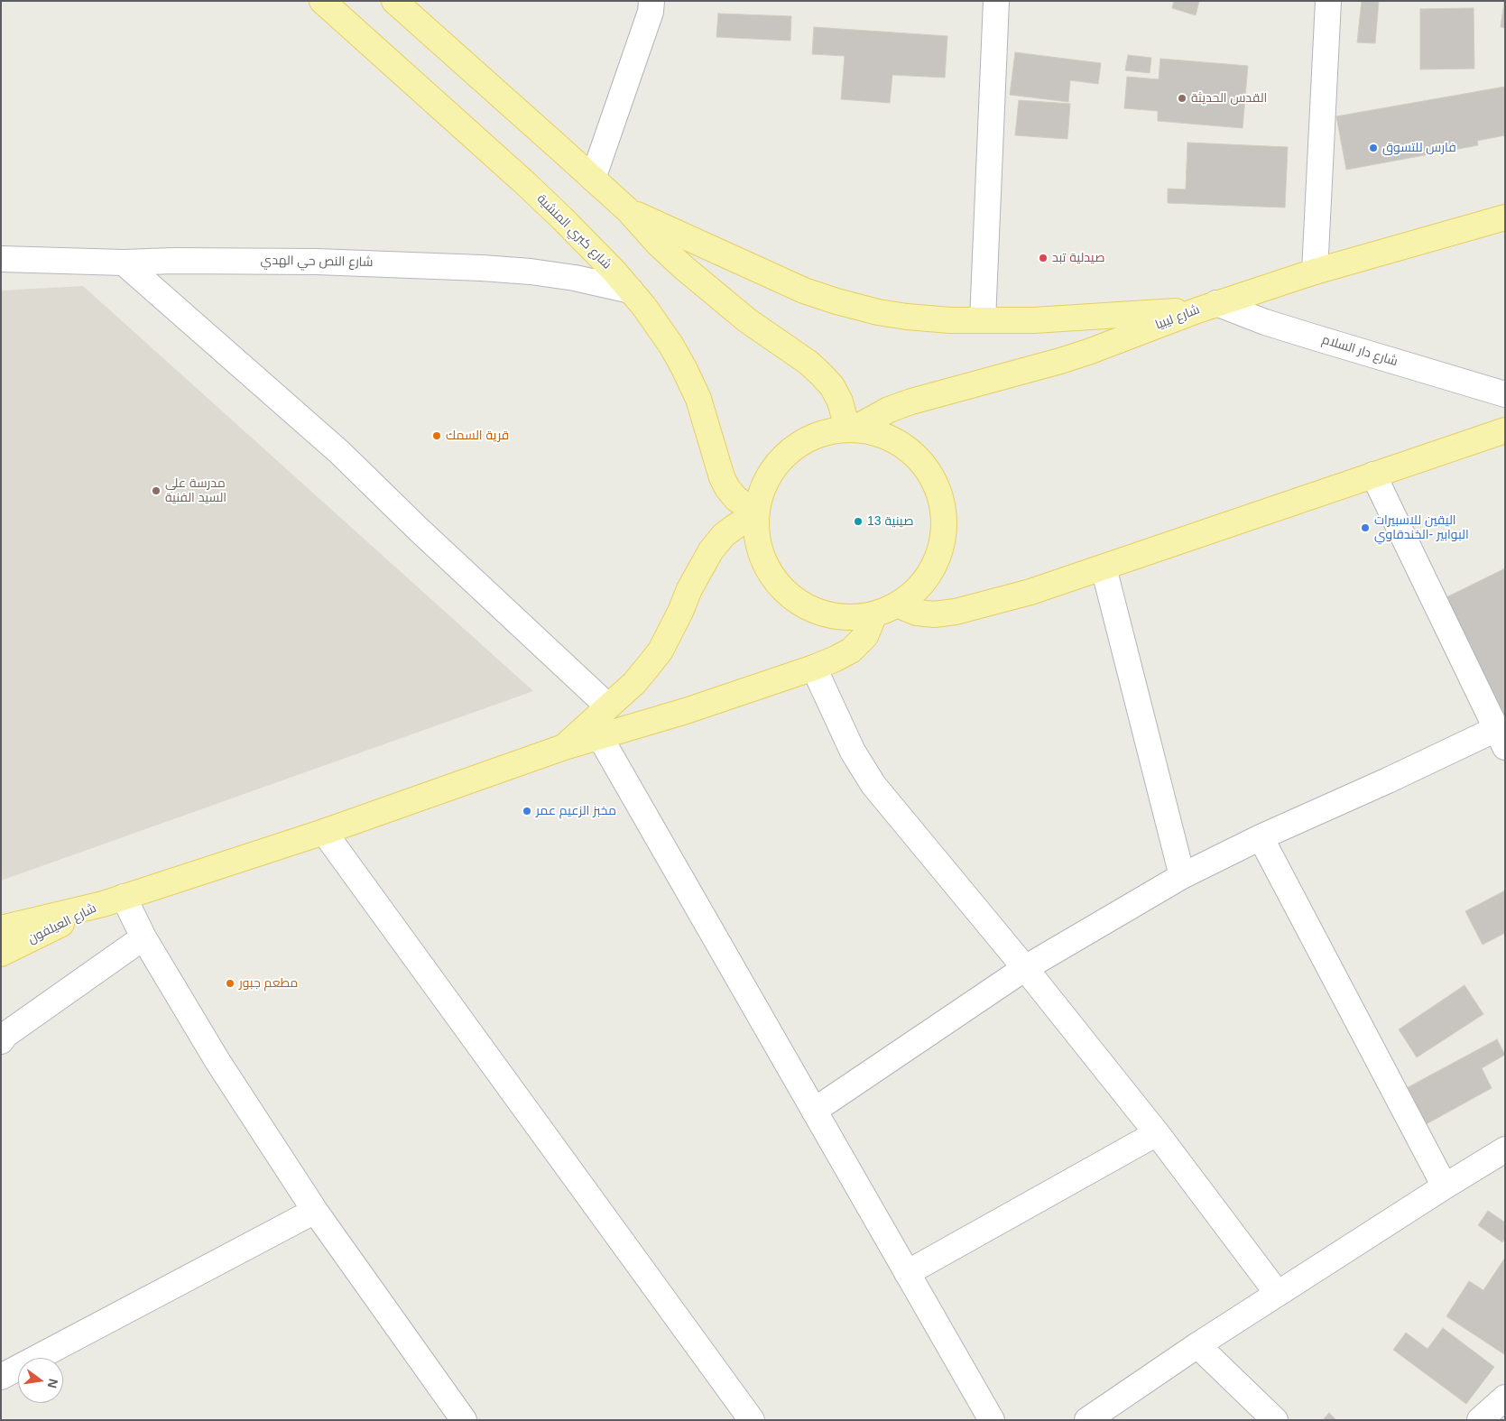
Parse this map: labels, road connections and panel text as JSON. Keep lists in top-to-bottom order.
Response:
{
  "streets": {
    "main road": ["شارع كبري المنشية", "شارع ليبيا", "شارع العيلفون"],
    "street": ["شارع النص حي الهدي", "شارع دار السلام"]
  },
  "crossings": [
    ["شارع كبري المنشية", "شارع النص حي الهدي"],
    ["شارع ليبيا", "شارع دار السلام"]
  ],
  "places": [
    "القدس الحديثة",
    "فارس للتسوق",
    "صيدلية تبد",
    "قرية السمك",
    "مدرسة علي السيد الفنية",
    "صينية 13",
    "اليقين للاسبيرات البوابير -الخندقاوي",
    "مخبز الزعيم عمر",
    "مطعم جبور"
  ],
  "north": "right"
}
